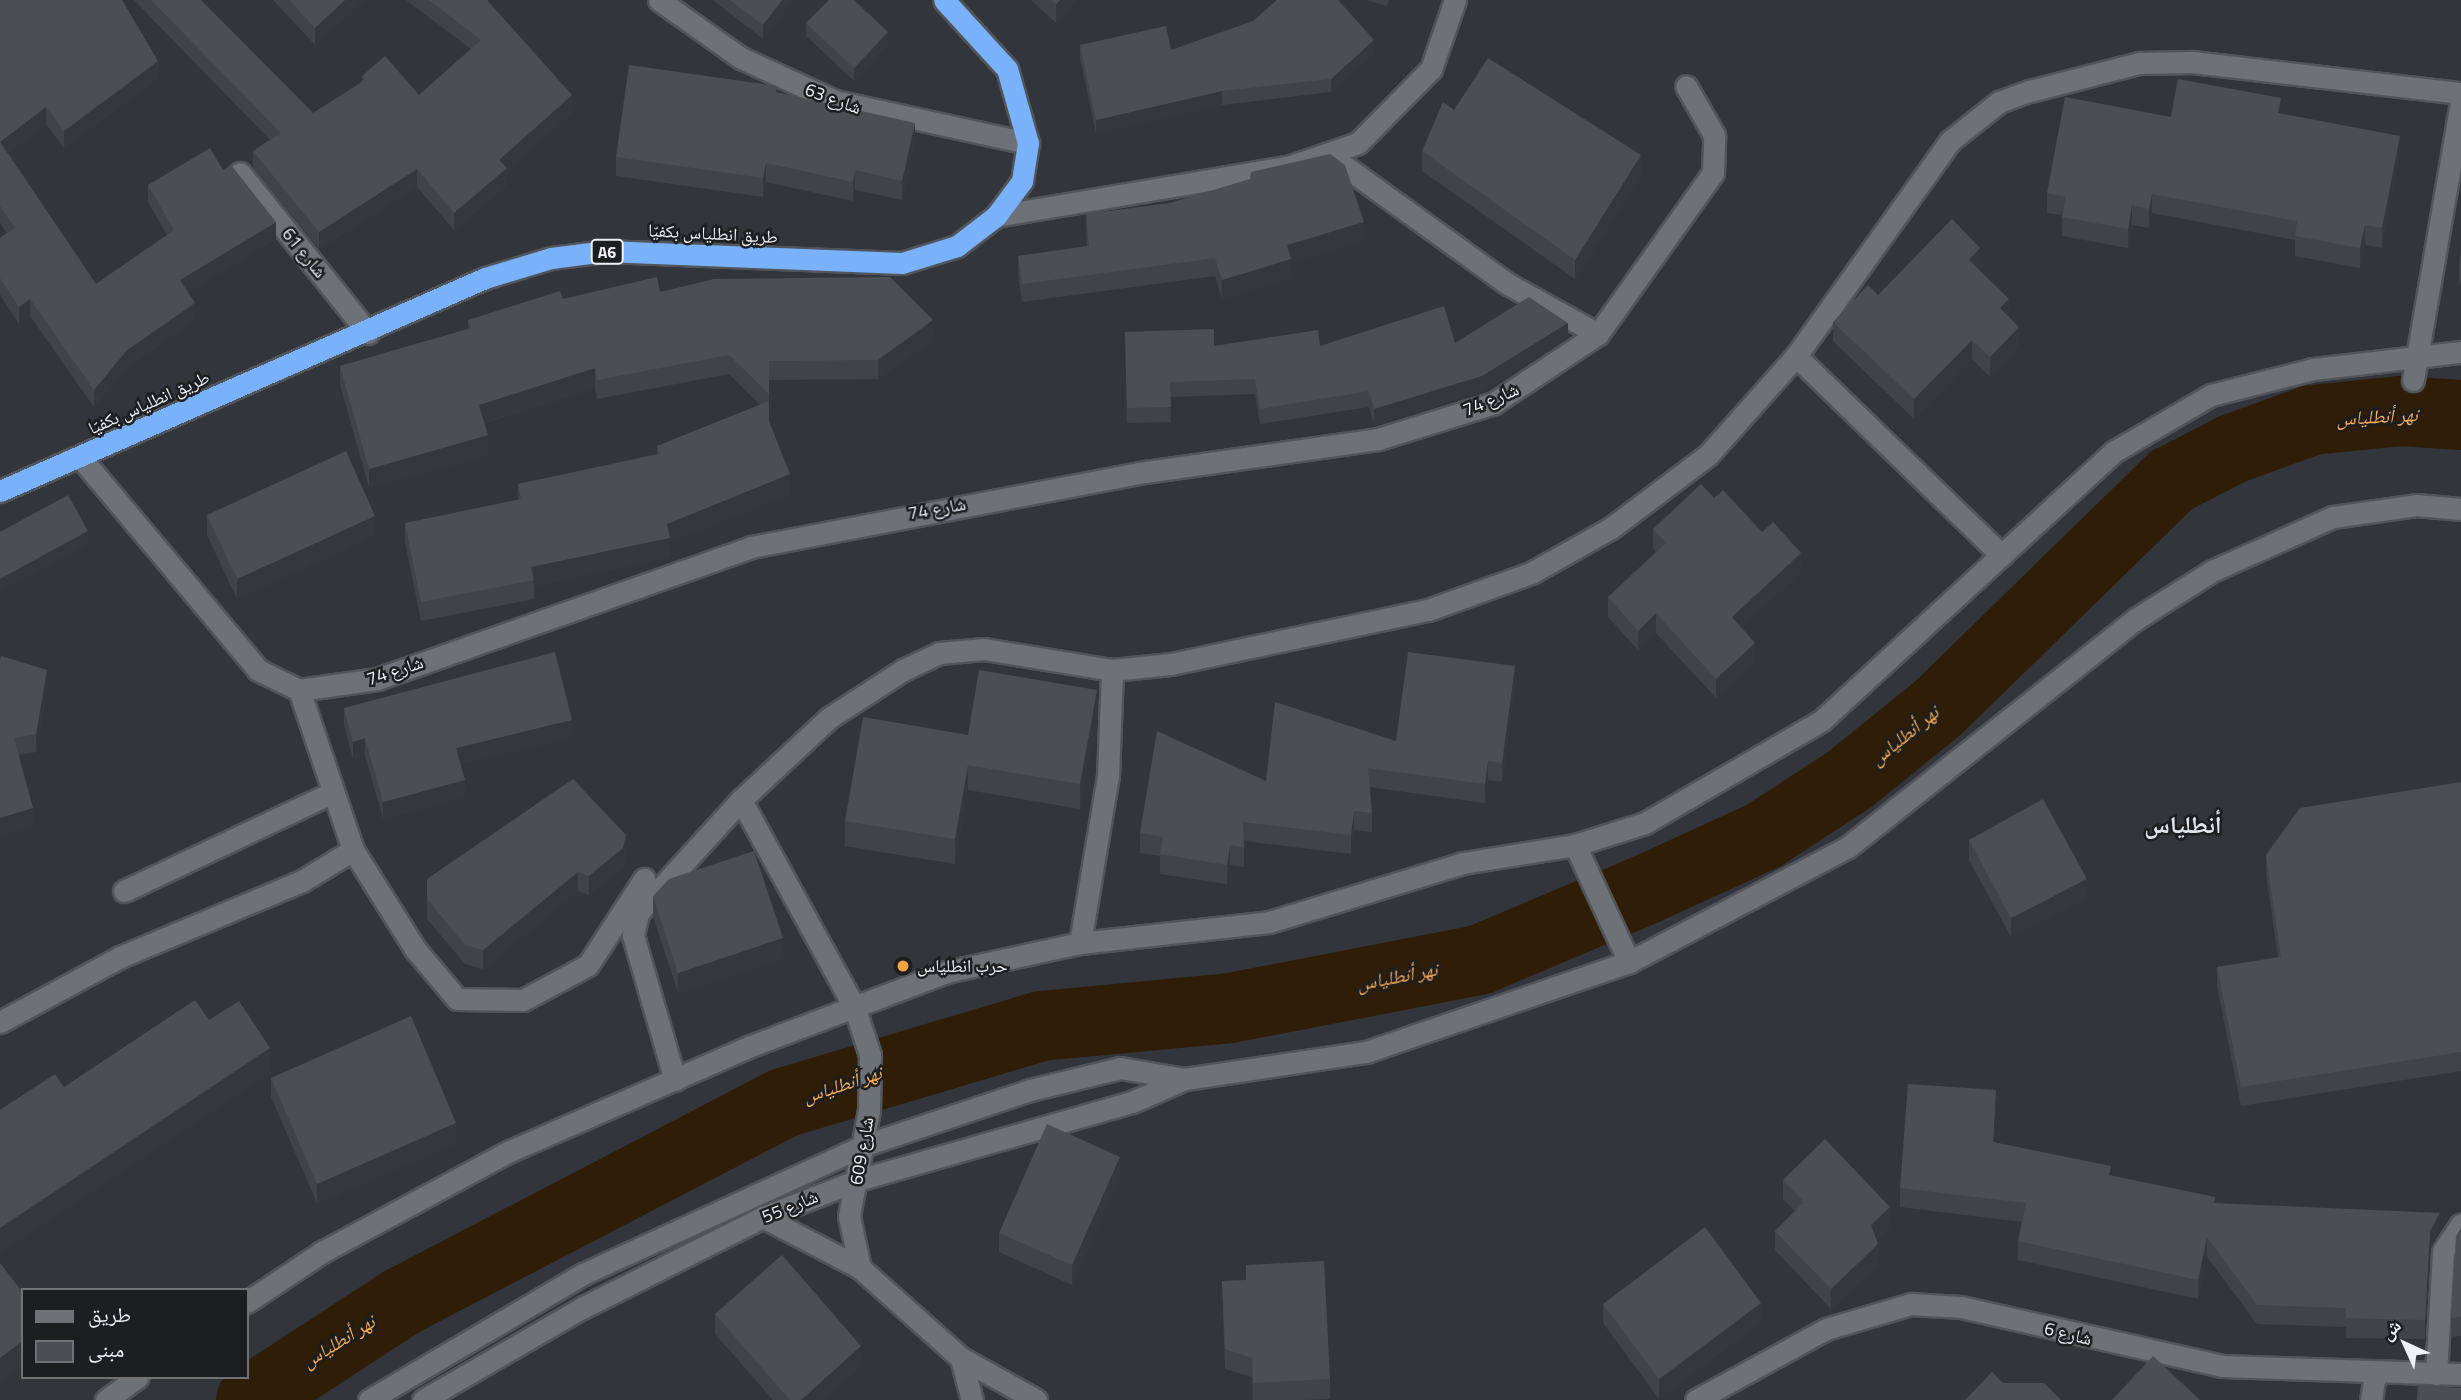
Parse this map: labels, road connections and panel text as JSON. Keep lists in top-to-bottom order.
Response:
{
  "streets": {
    "highway": ["طريق انطلياس بكفيّا", "A6"],
    "street": [
      "شارع 63",
      "شارع 61",
      "شارع 74",
      "شارع 609",
      "شارع 55",
      "شارع 6"
    ]
  },
  "crossings": [
    ["شارع 63", "طريق انطلياس بكفيّا"],
    ["طريق انطلياس بكفيّا", "شارع 61"],
    ["شارع 609", "شارع 55"]
  ],
  "districts": ["أنطلياس"],
  "water": ["نهر أنطلياس"],
  "places": ["حرب انطلياس"],
  "legend": ["طريق", "مبنى"],
  "north": "top left"
}
